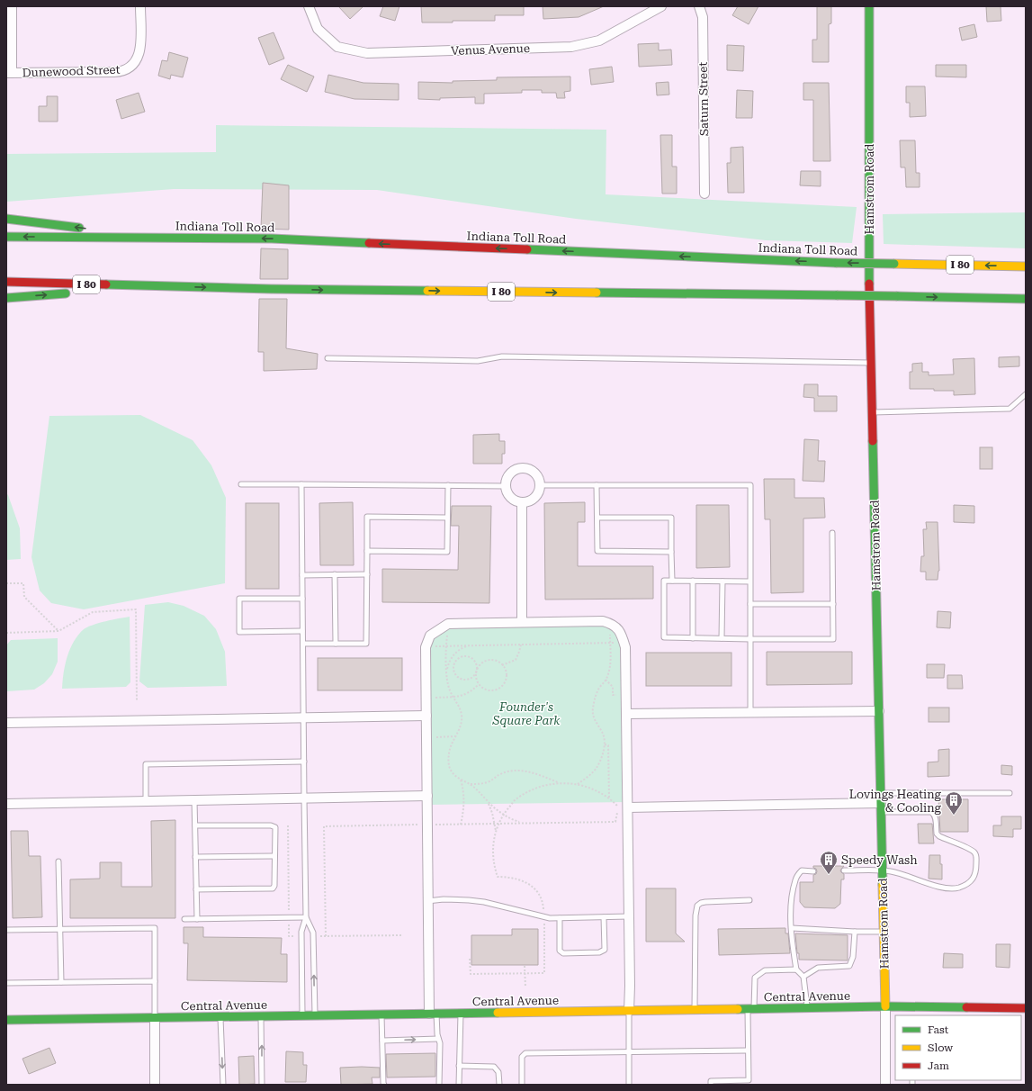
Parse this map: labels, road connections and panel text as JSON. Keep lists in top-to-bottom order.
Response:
{
  "streets": {
    "main road": [
      "Hamstrom Road",
      "Indiana Toll Road",
      "I 80",
      "Central Avenue"
    ],
    "street": ["Venus Avenue", "Dunewood Street", "Saturn Street"]
  },
  "crossings": [
    ["Hamstrom Road", "Central Avenue"]
  ],
  "parks": ["Founder's Square Park"],
  "places": {
    "building": ["Lovings Heating & Cooling", "Speedy Wash"]
  },
  "legend": ["Fast", "Slow", "Jam"]
}
